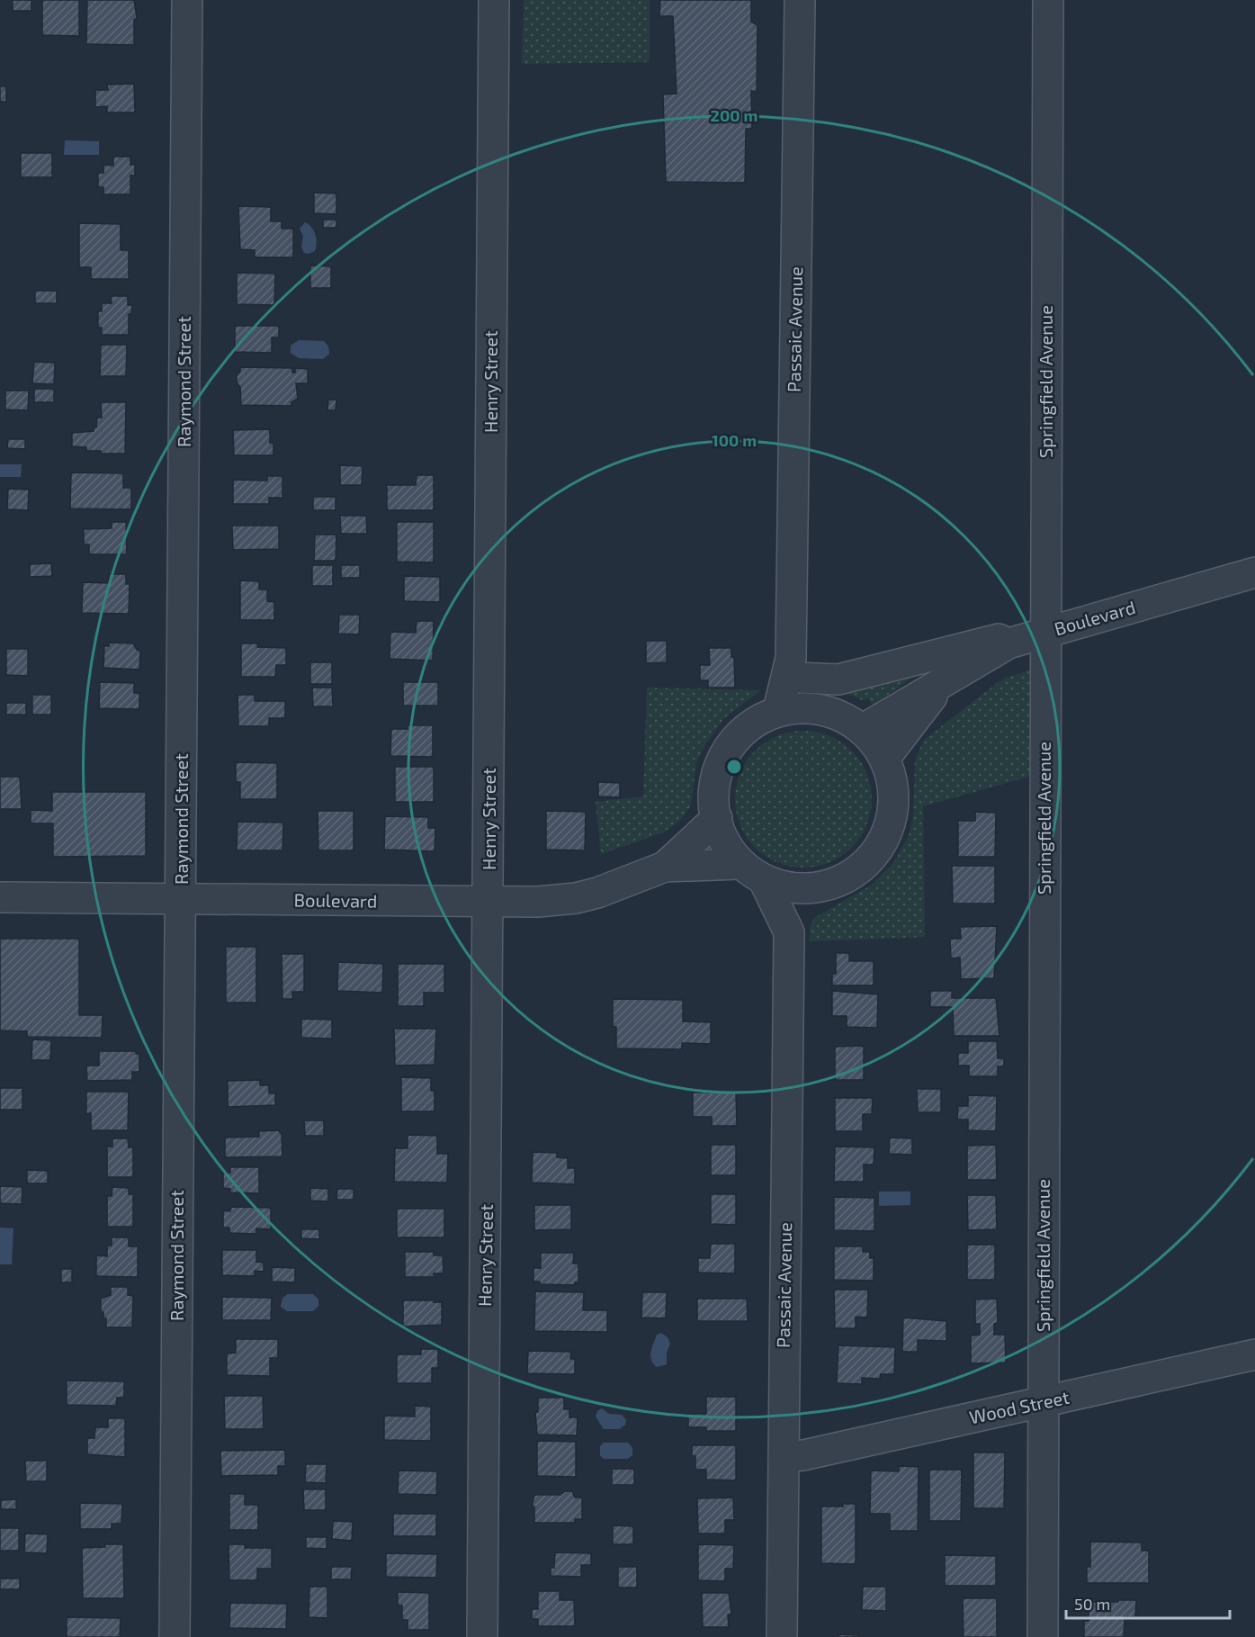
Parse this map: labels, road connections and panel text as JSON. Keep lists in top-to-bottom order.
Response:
{
  "streets": {
    "street": [
      "Passaic Avenue",
      "Raymond Street",
      "Henry Street",
      "Springfield Avenue",
      "Boulevard",
      "Wood Street"
    ]
  },
  "crossings": [
    ["Passaic Avenue", "Boulevard"],
    ["Passaic Avenue", "Wood Street"],
    ["Raymond Street", "Boulevard"],
    ["Henry Street", "Boulevard"],
    ["Springfield Avenue", "Boulevard"],
    ["Springfield Avenue", "Wood Street"]
  ],
  "scale_bar": "50 m",
  "rings": ["200 m", "100 m"]
}
